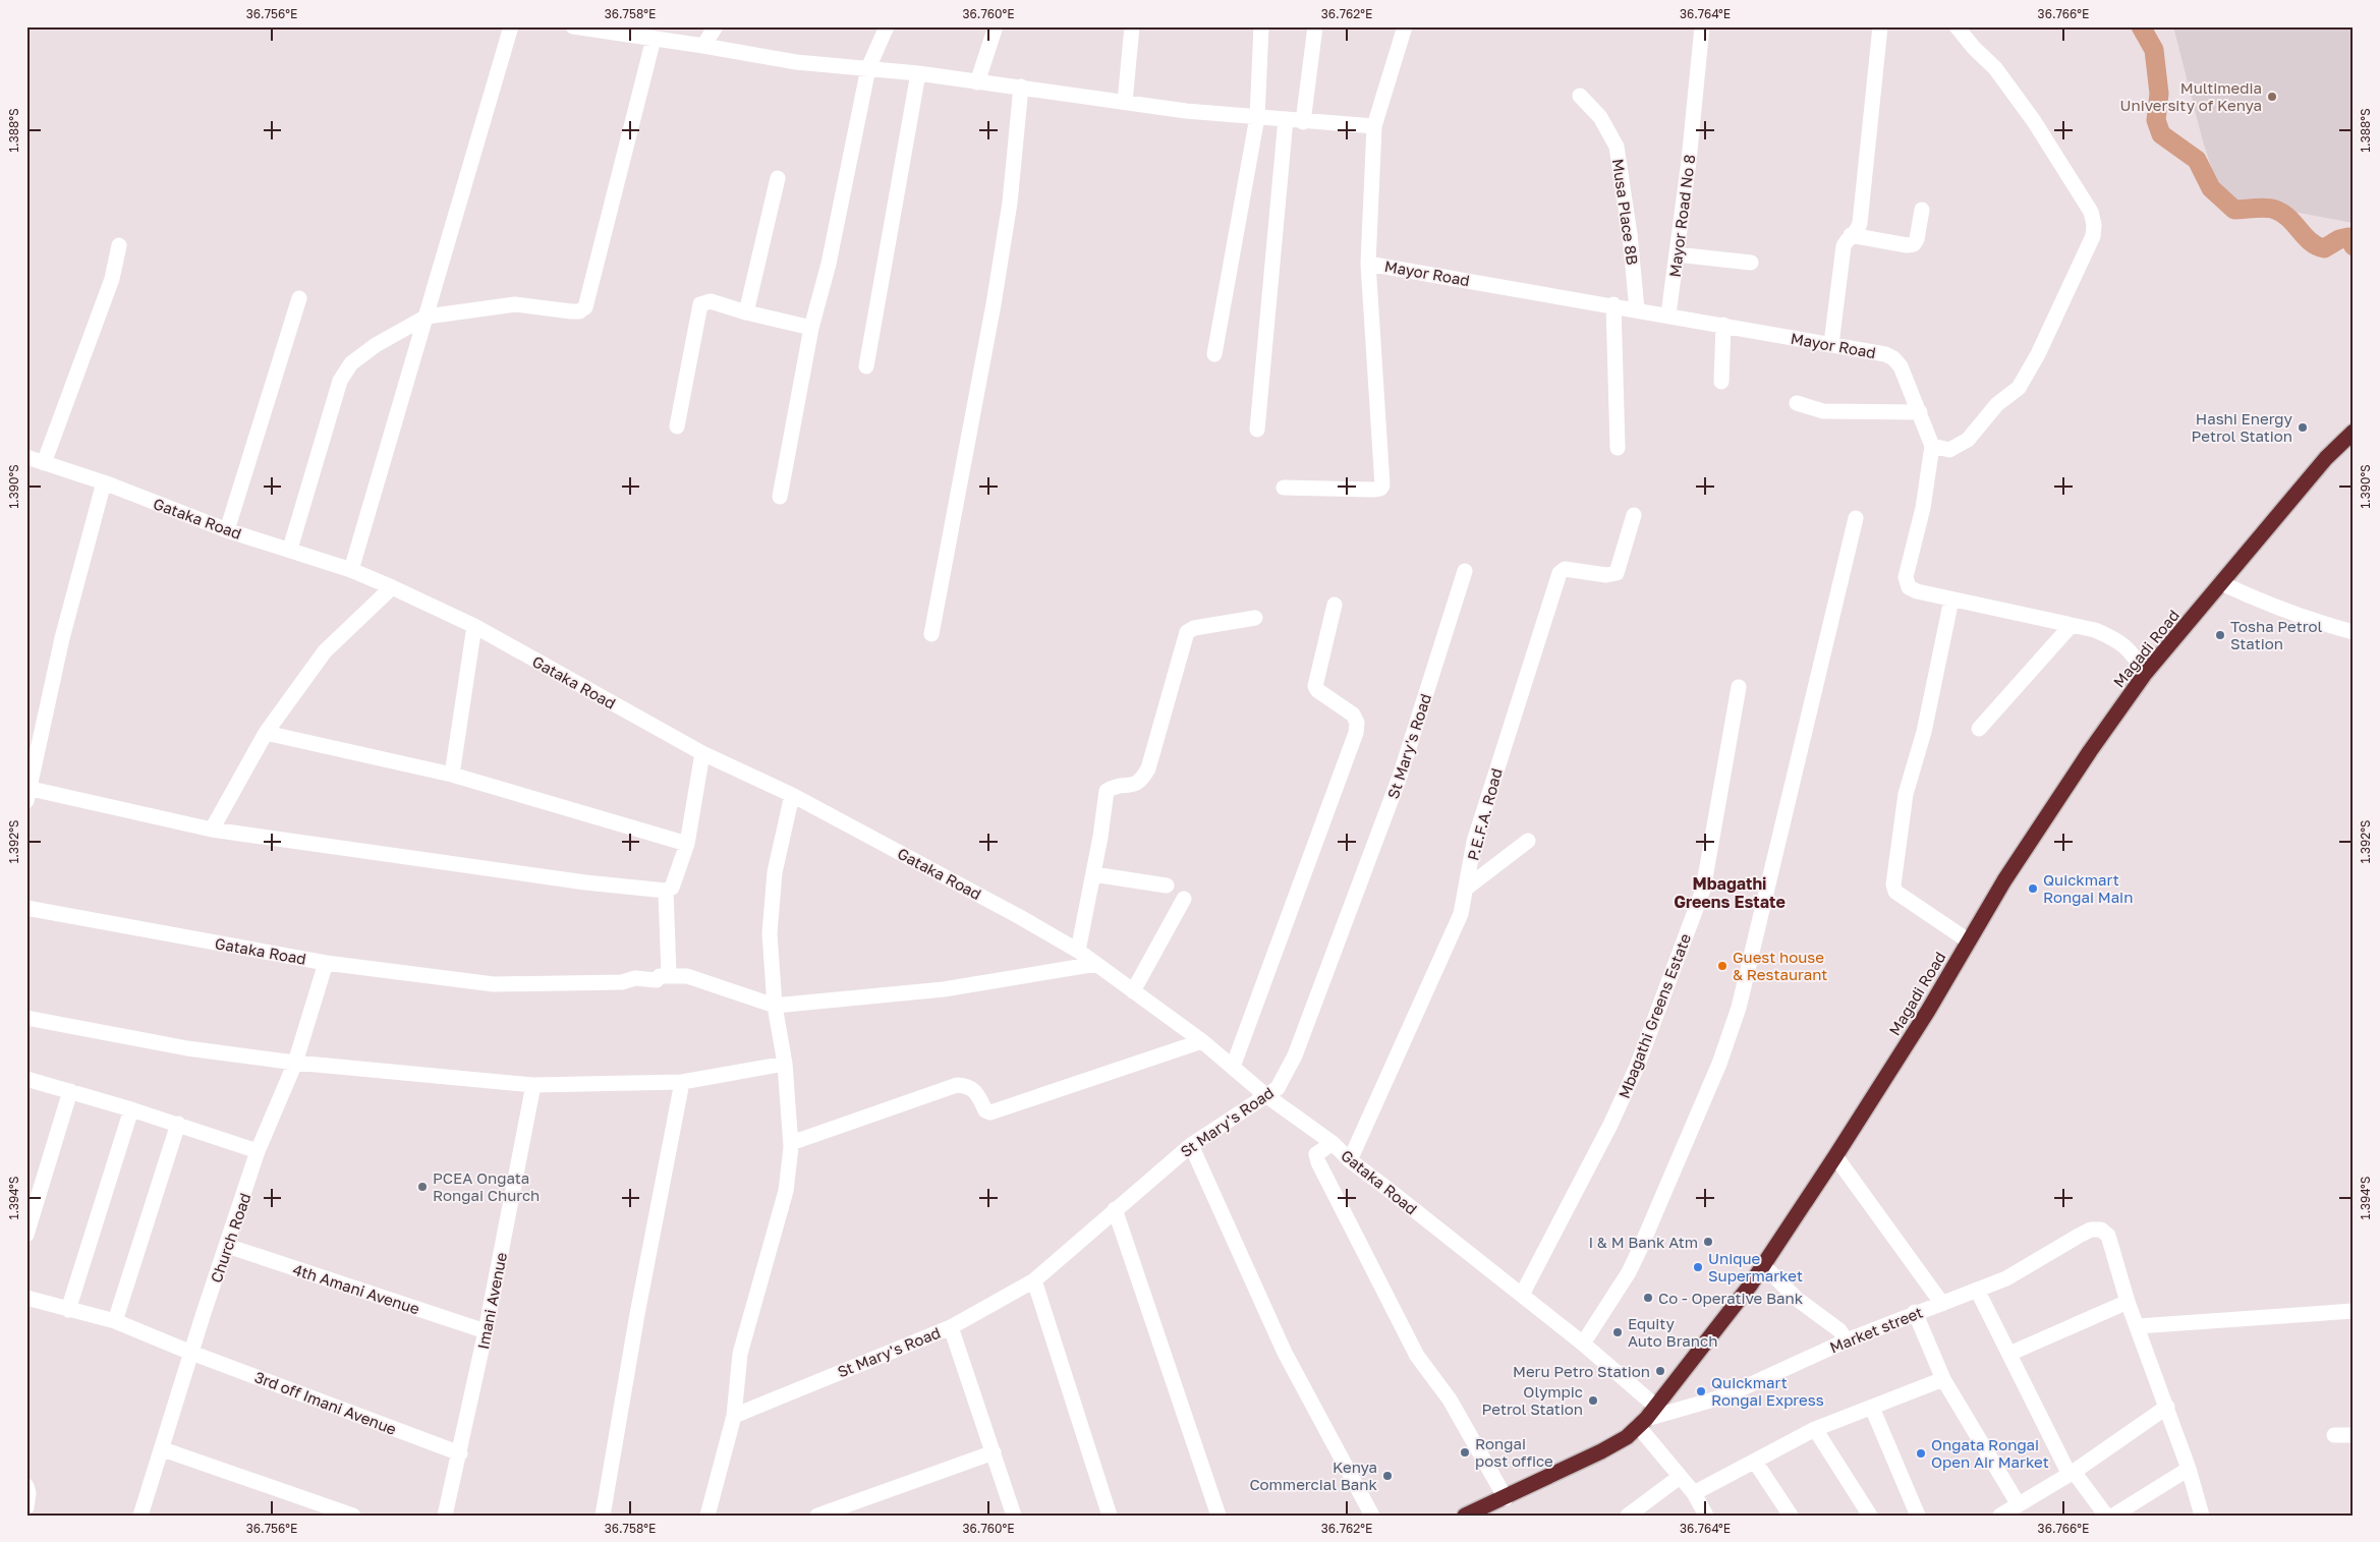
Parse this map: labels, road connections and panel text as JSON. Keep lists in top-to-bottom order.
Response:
{
  "streets": {
    "highway": ["Magadi Road"],
    "street": [
      "Musa Place 8B",
      "Mayor Road No 8",
      "Mayor Road",
      "Gataka Road",
      "St Mary's Road",
      "P.E.F.A. Road",
      "Mbagathi Greens Estate",
      "Church Road",
      "4th Amani Avenue",
      "Imani Avenue",
      "Market street",
      "3rd off Imani Avenue"
    ]
  },
  "crossings": [
    ["Musa Place 8B", "Mayor Road"],
    ["Mayor Road No 8", "Mayor Road"],
    ["Mayor Road", "Magadi Road"],
    ["Gataka Road", "Magadi Road"],
    ["Gataka Road", "St Mary's Road"],
    ["Gataka Road", "P.E.F.A. Road"],
    ["Gataka Road", "Mbagathi Greens Estate"],
    ["Gataka Road", "Church Road"],
    ["Magadi Road", "Market street"],
    ["Church Road", "4th Amani Avenue"],
    ["Church Road", "3rd off Imani Avenue"],
    ["4th Amani Avenue", "Imani Avenue"],
    ["Imani Avenue", "3rd off Imani Avenue"]
  ],
  "districts": ["Mbagathi Greens Estate"],
  "places": [
    "Multimedia University of Kenya",
    "Hashi Energy Petrol Station",
    "Tosha Petrol Station",
    "Quickmart Rongai Main",
    "Guest house & Restaurant",
    "PCEA Ongata Rongai Church",
    "I & M Bank Atm",
    "Unique Supermarket",
    "Co - Operative Bank",
    "Equity Auto Branch",
    "Meru Petro Station",
    "Quickmart Rongai Express",
    "Olympic Petrol Station",
    "Rongai post office",
    "Ongata Rongai Open Air Market",
    "Kenya Commercial Bank"
  ],
  "coordinates": [
    "36.756°E",
    "36.758°E",
    "36.760°E",
    "36.762°E",
    "36.764°E",
    "36.766°E",
    "1.388°S",
    "1.390°S",
    "1.392°S",
    "1.394°S"
  ]
}
